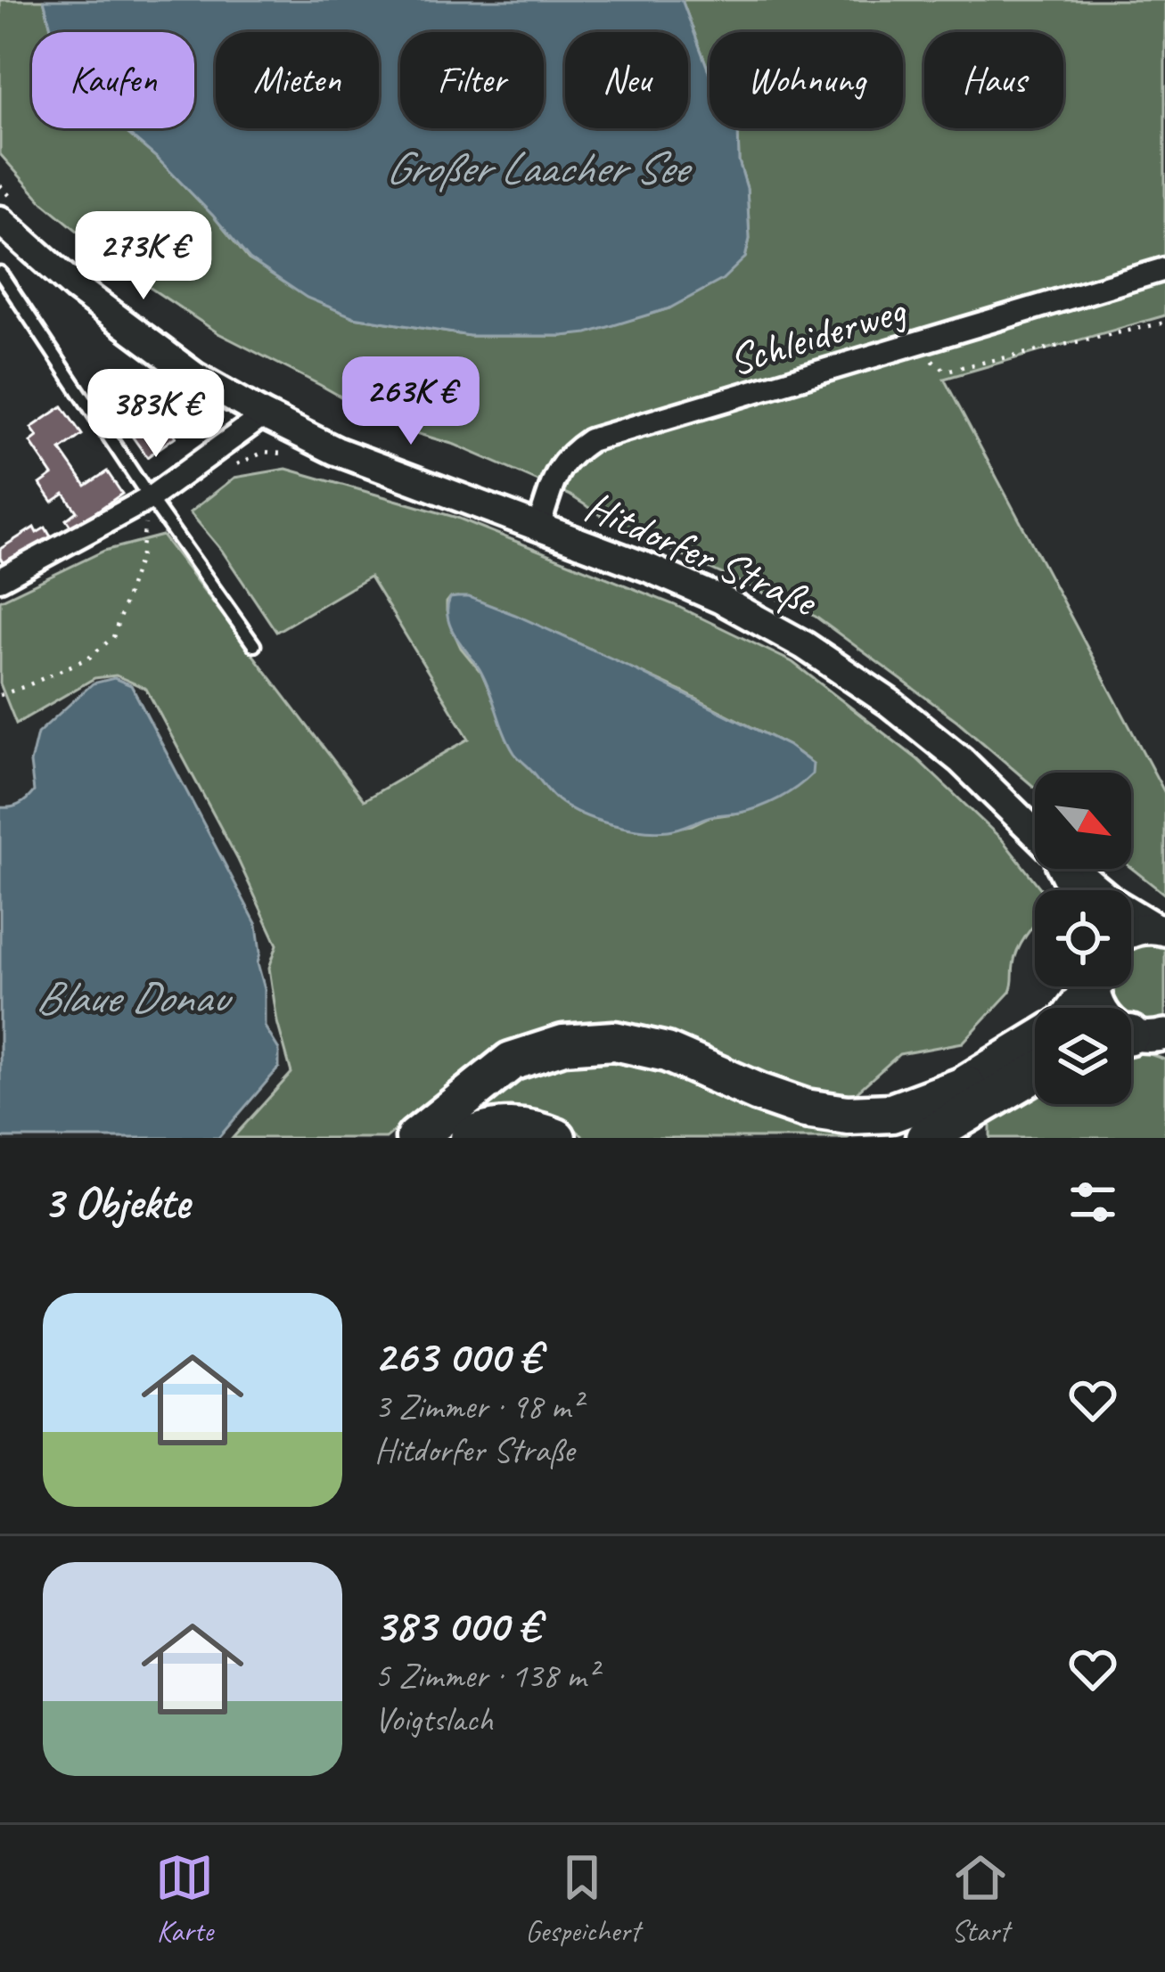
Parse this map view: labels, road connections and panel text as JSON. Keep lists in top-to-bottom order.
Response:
{
  "streets": {
    "street": ["Schleiderweg", "Hitdorfer Straße"]
  },
  "crossings": [
    ["Schleiderweg", "Hitdorfer Straße"]
  ],
  "water": ["Großer Laacher See", "Blaue Donau"],
  "north": "bottom right",
  "page": {
    "chip": [
      "Kaufen",
      "Mieten",
      "Filter",
      "Neu",
      "Wohnung",
      "Haus"
    ],
    "price": ["273K €", "263K €", "383K €"],
    "heading": "3 Objekte",
    "list": [
      {
        "name": "263 000 €",
        "note": "3 Zimmer · 98 m² · Hitdorfer Straße"
      },
      {
        "name": "383 000 €",
        "note": "5 Zimmer · 138 m² · Voigtslach"
      }
    ],
    "tabs": ["Karte", "Gespeichert", "Start"]
  }
}
